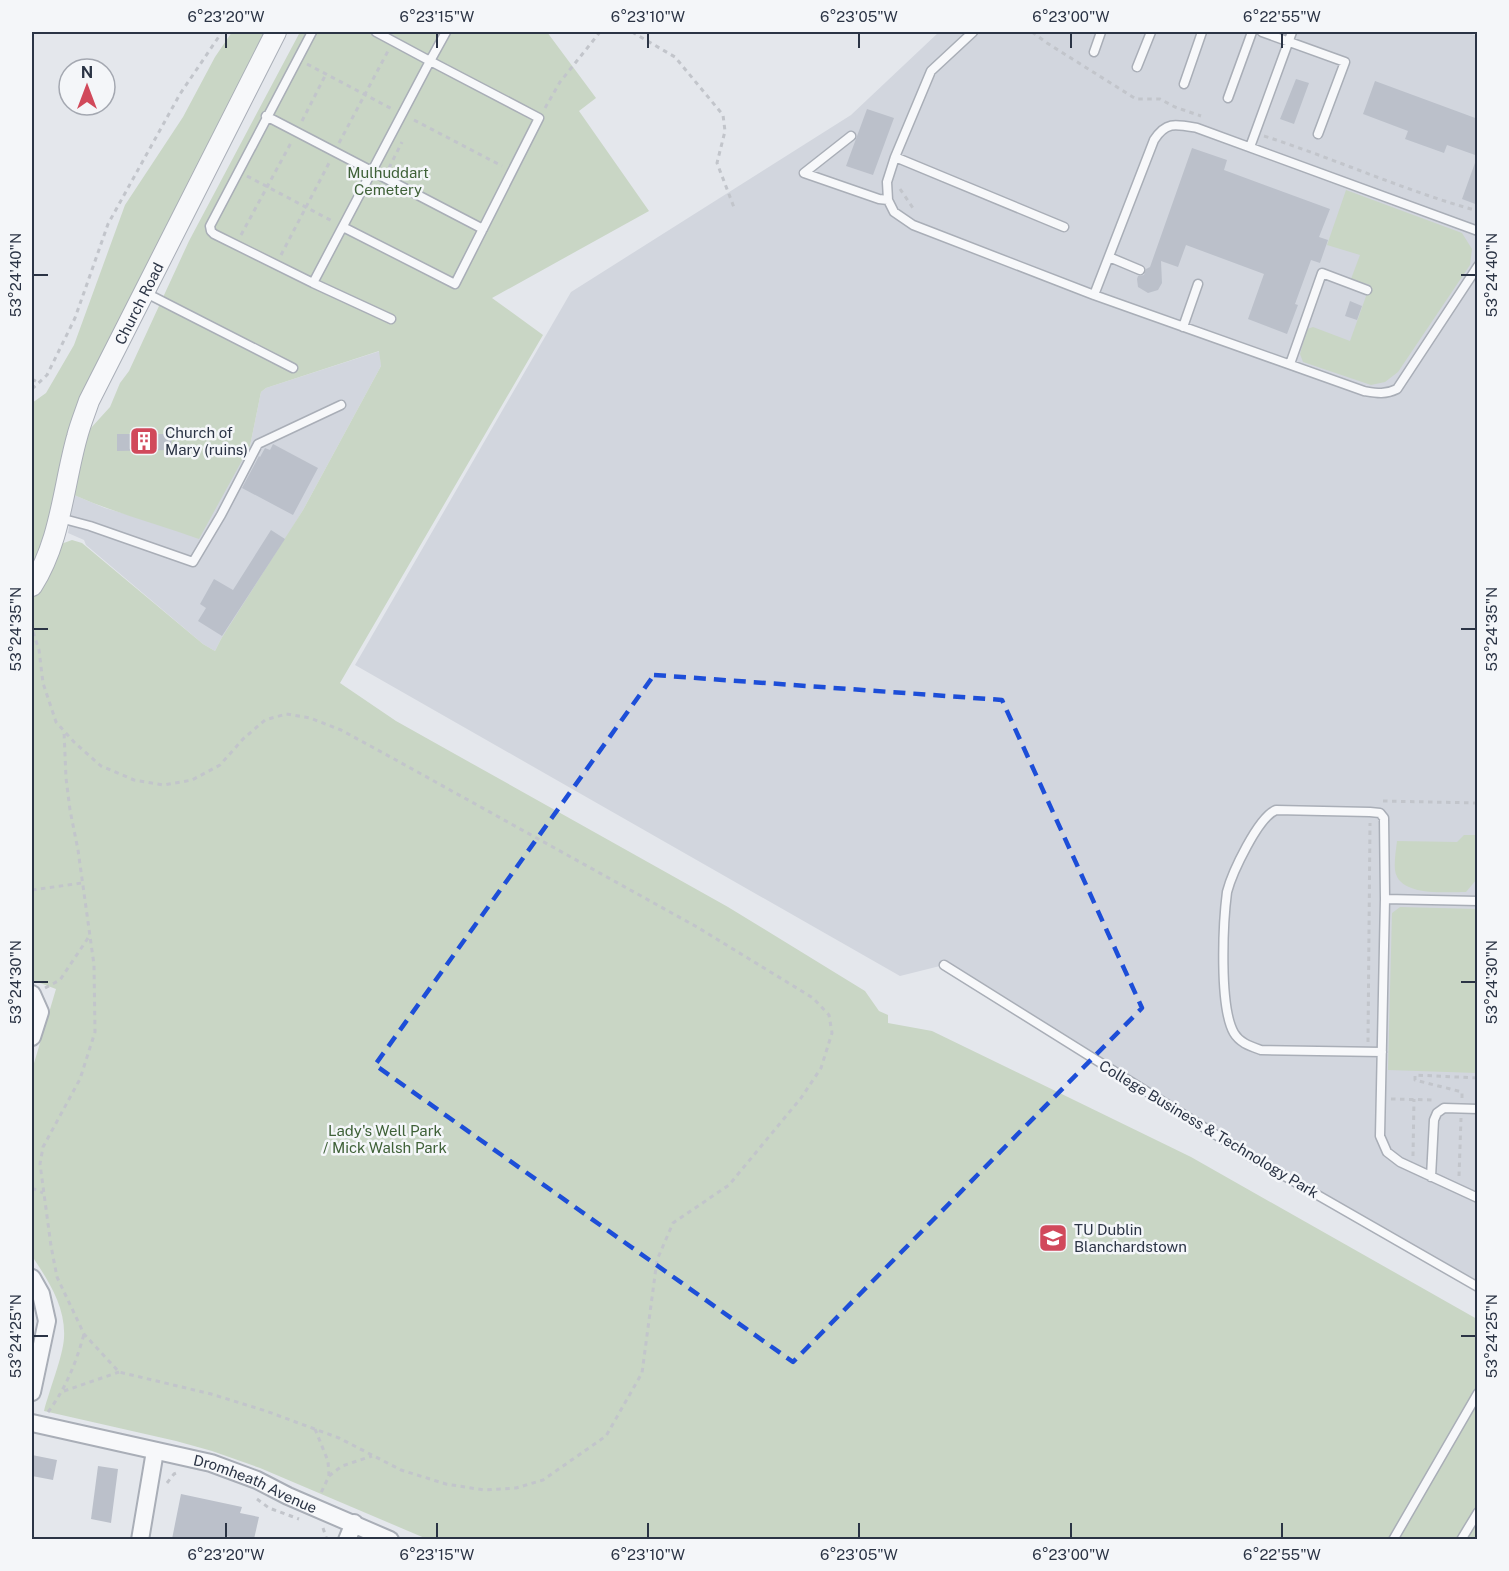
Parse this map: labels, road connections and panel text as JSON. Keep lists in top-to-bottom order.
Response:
{
  "streets": {
    "street": ["Church Road", "Dromheath Avenue"],
    "lane": ["College Business & Technology Park"]
  },
  "parks": ["Mulhuddart Cemetery", "Lady's Well Park / Mick Walsh Park"],
  "places": {
    "building": ["Church of Mary (ruins)"],
    "school or university": ["TU Dublin Blanchardstown"]
  },
  "north": "top",
  "coordinates": [
    "6°23'20\"W",
    "6°23'15\"W",
    "6°23'10\"W",
    "6°23'05\"W",
    "6°23'00\"W",
    "6°22'55\"W",
    "53°24'40\"N",
    "53°24'35\"N",
    "53°24'30\"N",
    "53°24'25\"N"
  ]
}
